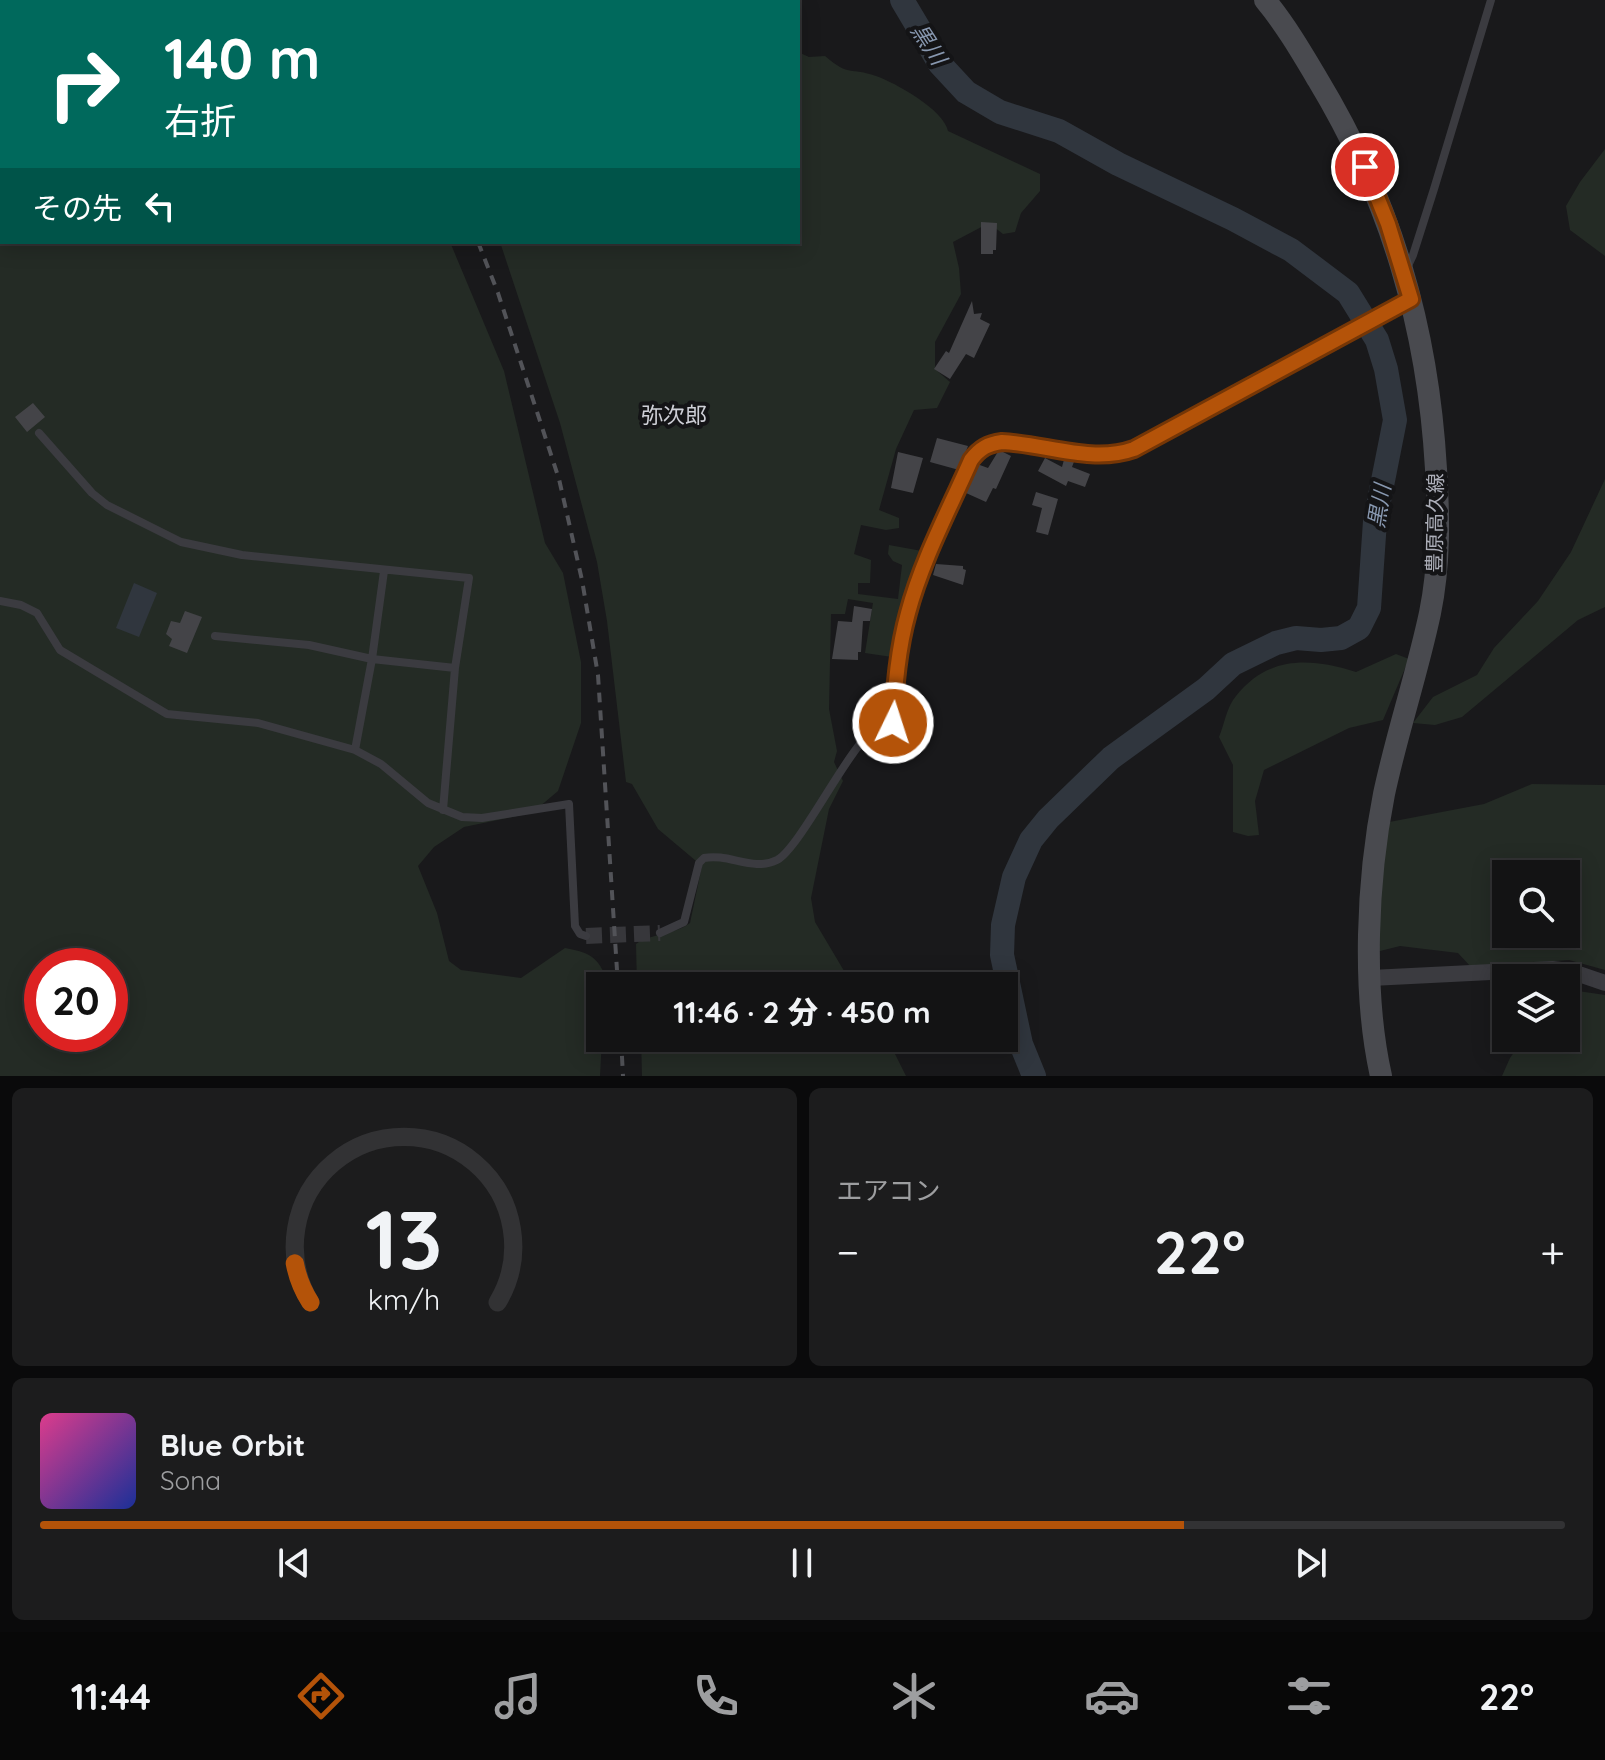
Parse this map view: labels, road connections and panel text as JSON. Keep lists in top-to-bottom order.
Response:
{
  "streets": {
    "main road": ["豊原高久線"]
  },
  "districts": ["弥次郎"],
  "water": ["黒川"],
  "page": {
    "turn": ["140 m", "右折"],
    "then": "その先",
    "limit": "20",
    "trip": "11:46 · 2 分 · 450 m",
    "tile": "エアコン",
    "heat": ["−", "22°", "+"],
    "song": ["Blue Orbit", "Sona"],
    "tabs": ["11:44", "22°"],
    "gauge": ["13", "km/h"]
  }
}
